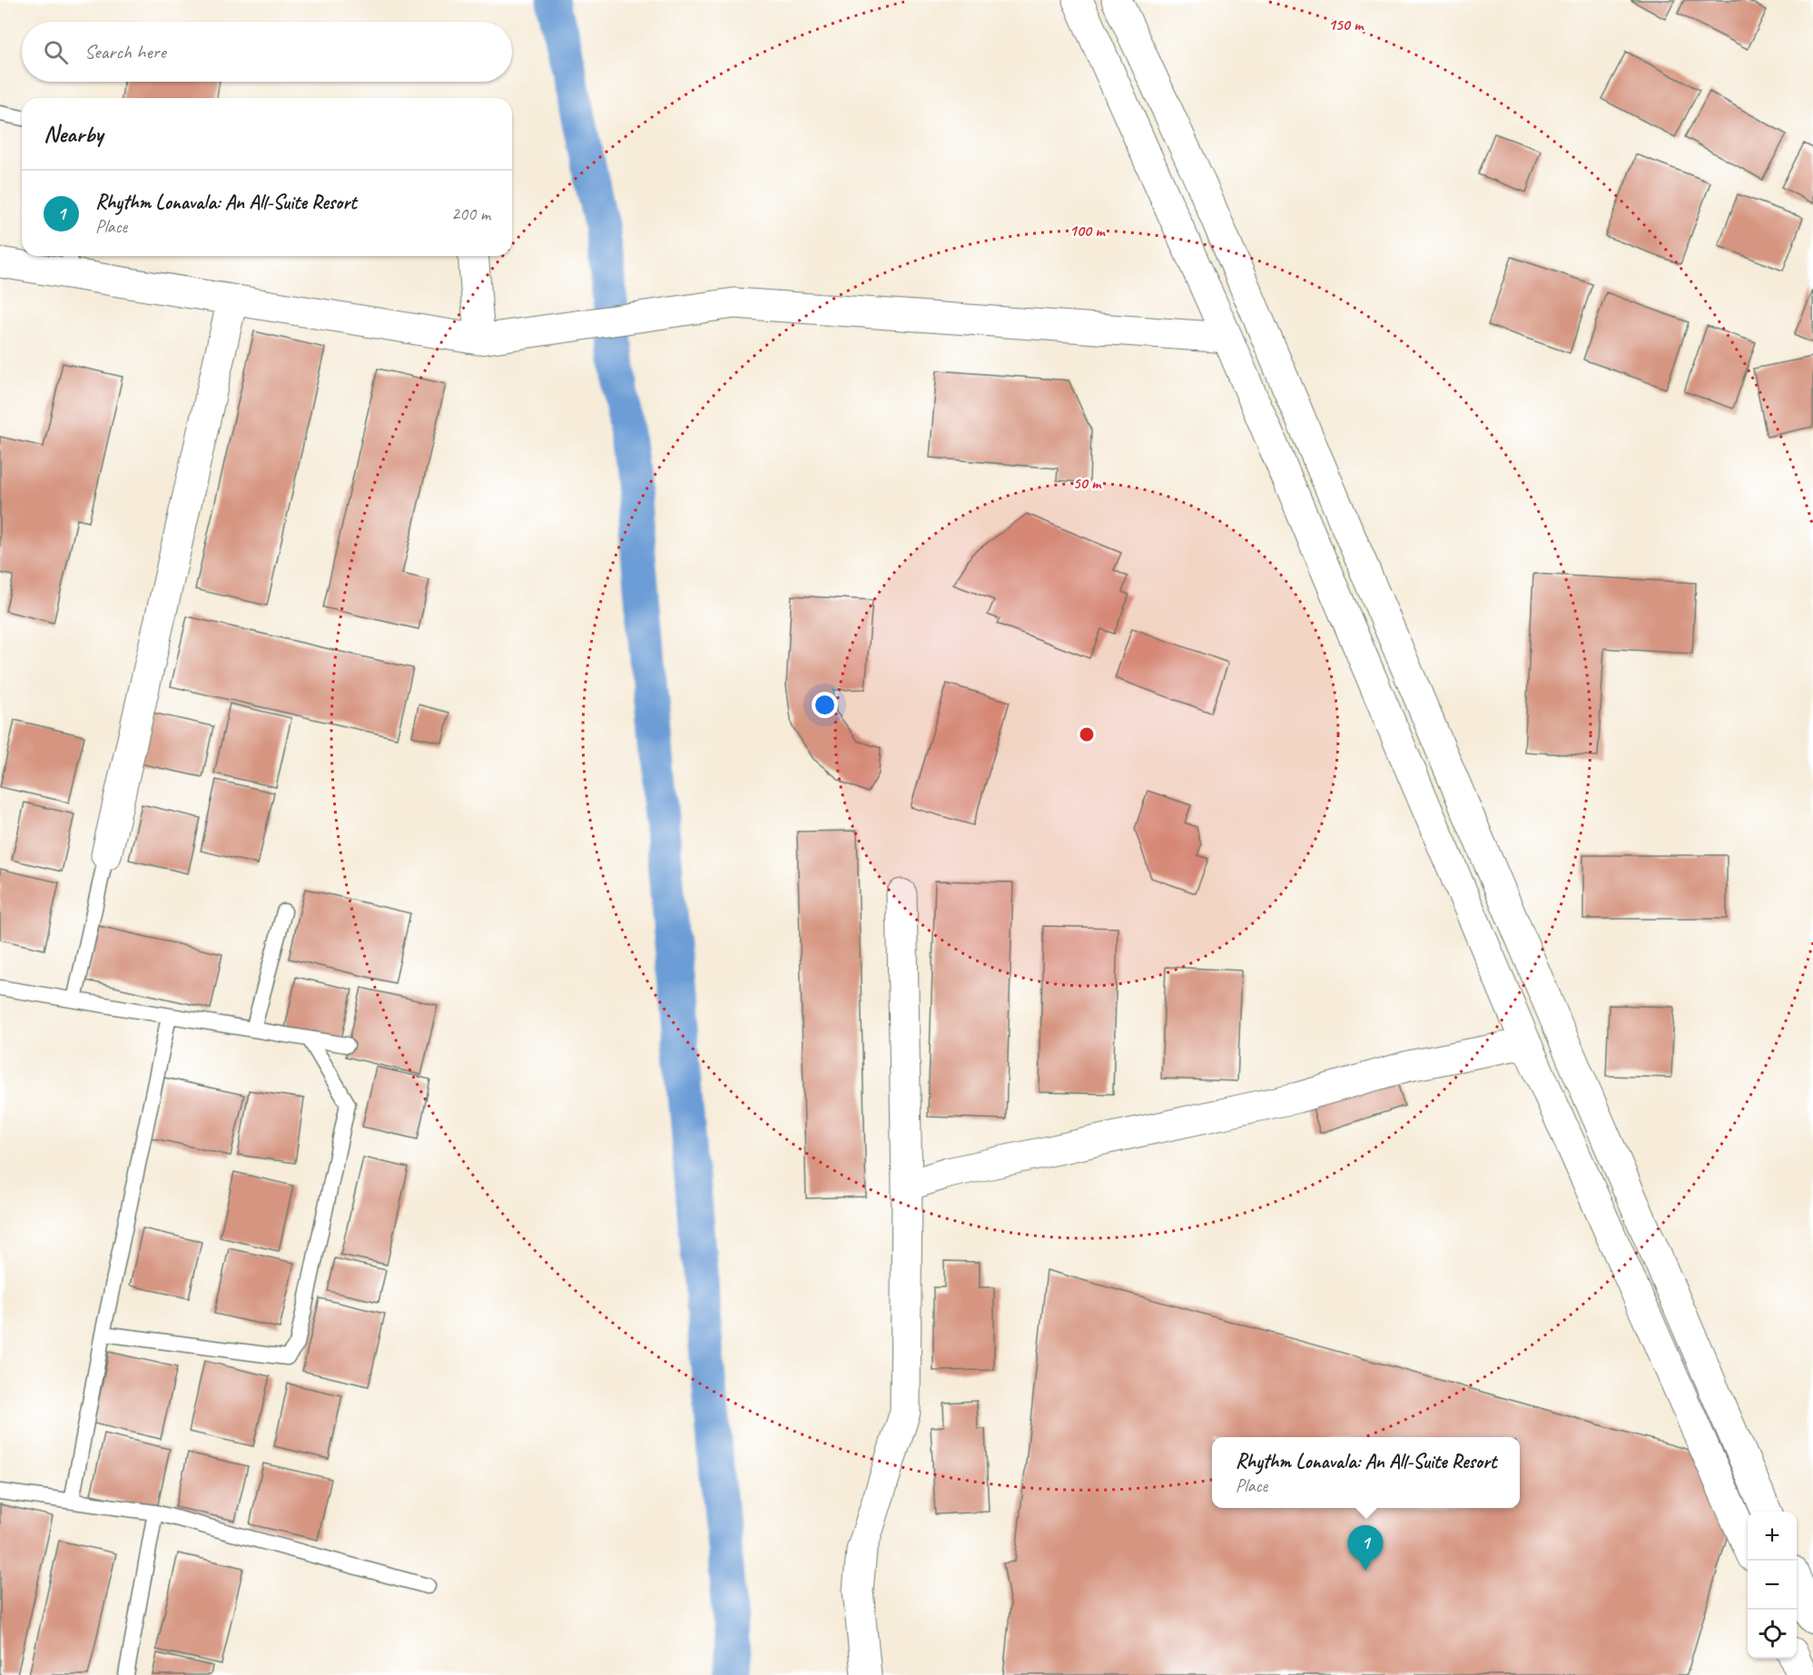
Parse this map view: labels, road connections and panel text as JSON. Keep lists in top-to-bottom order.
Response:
{
  "page": {
    "search": "Search here",
    "heading": "Nearby",
    "list": [
      {
        "mark": "1",
        "name": "Rhythm Lonavala: An All-Suite Resort",
        "note": "Place",
        "value": "200 m"
      }
    ],
    "popup": ["Rhythm Lonavala: An All-Suite Resort", "Place"],
    "map_buttons": ["+", "−"],
    "pins": "1"
  },
  "rings": ["150 m", "100 m", "50 m"]
}
